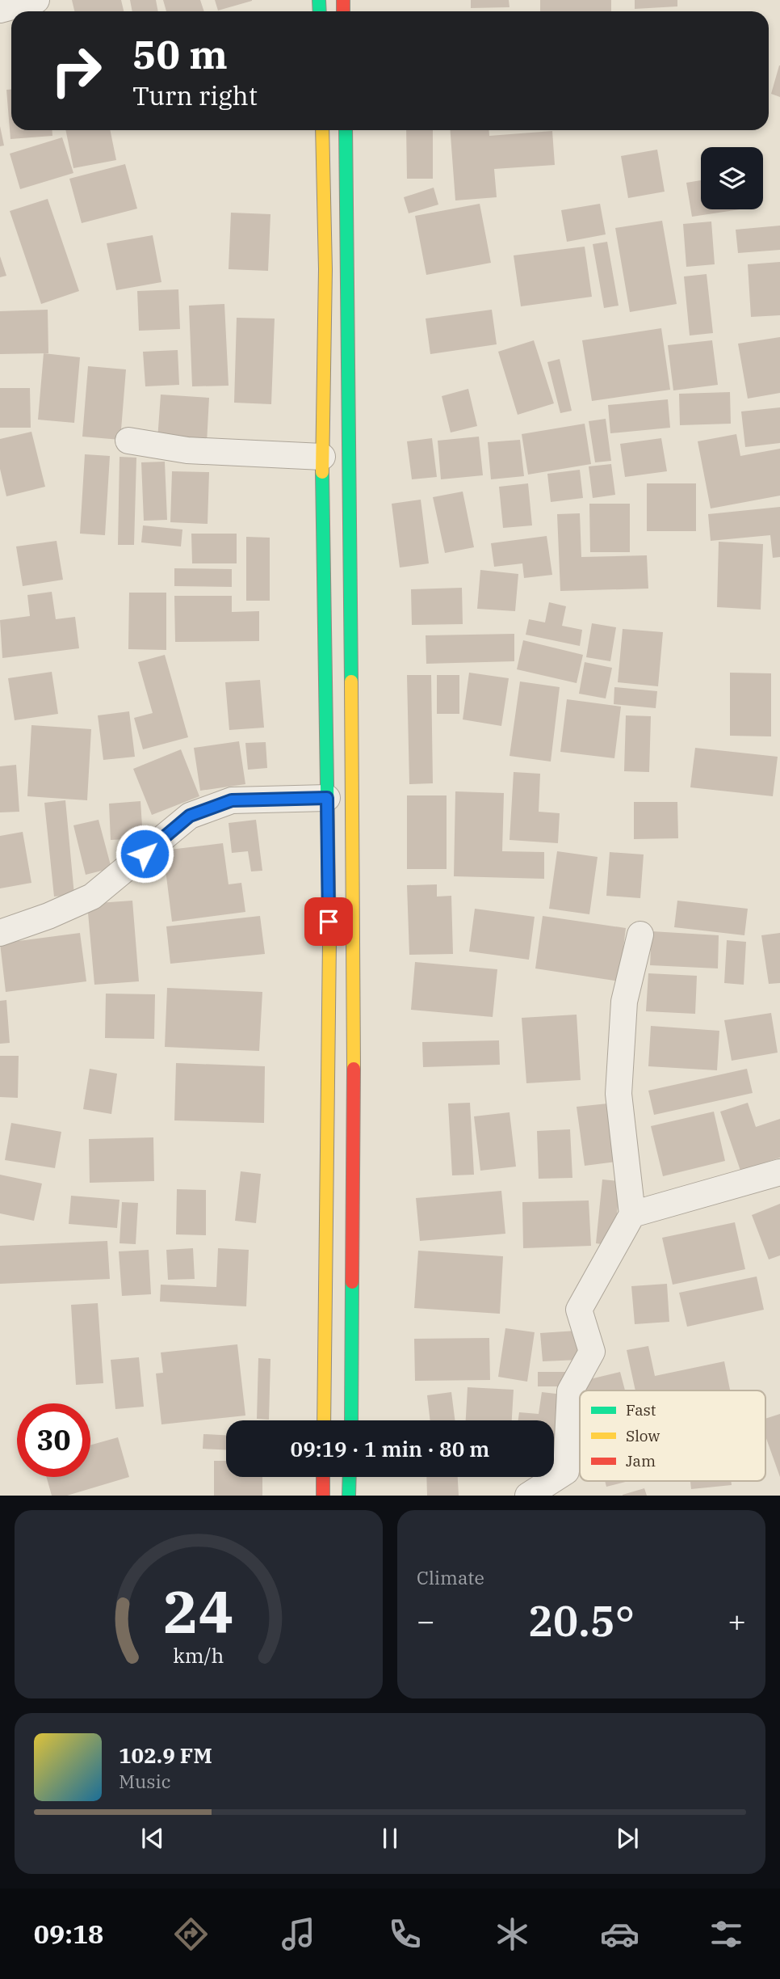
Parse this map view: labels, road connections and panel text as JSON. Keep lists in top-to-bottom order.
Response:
{
  "legend": ["Fast", "Slow", "Jam"],
  "page": {
    "turn": ["50 m", "Turn right"],
    "limit": "30",
    "trip": "09:19 · 1 min · 80 m",
    "tile": "Climate",
    "heat": ["−", "20.5°", "+"],
    "song": ["102.9 FM", "Music"],
    "tabs": "09:18",
    "gauge": ["24", "km/h"]
  }
}
